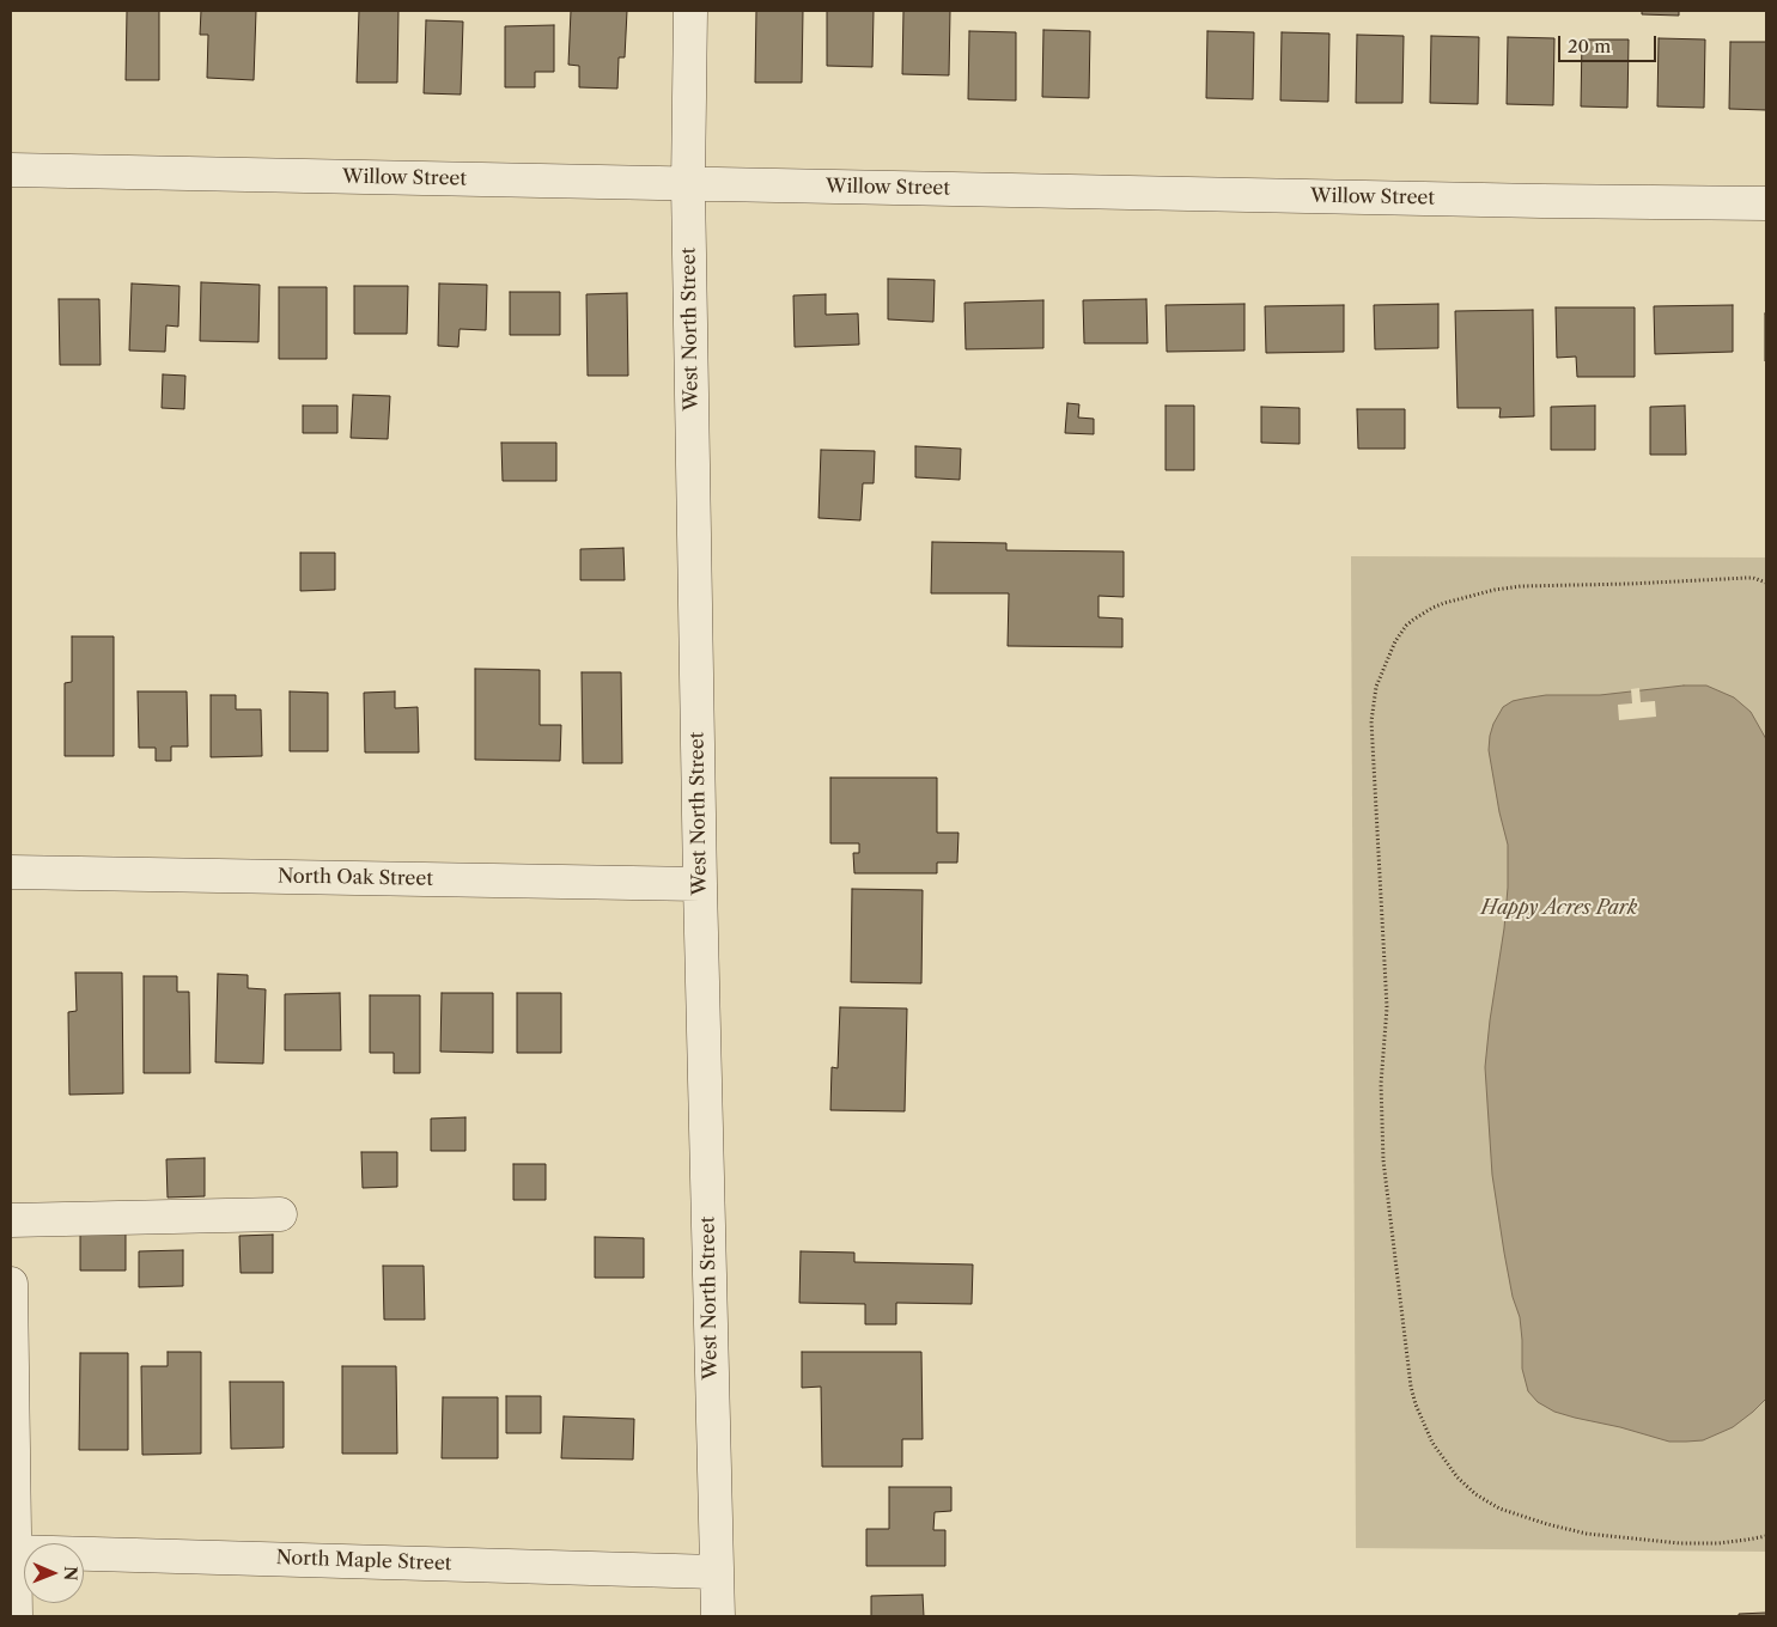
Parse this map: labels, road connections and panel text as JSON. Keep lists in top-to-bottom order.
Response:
{
  "streets": {
    "street": [
      "Willow Street",
      "West North Street",
      "North Oak Street",
      "North Maple Street"
    ]
  },
  "crossings": [
    ["Willow Street", "West North Street"],
    ["West North Street", "North Oak Street"],
    ["West North Street", "North Maple Street"]
  ],
  "parks": ["Happy Acres Park"],
  "scale_bar": "20 m",
  "north": "right"
}
